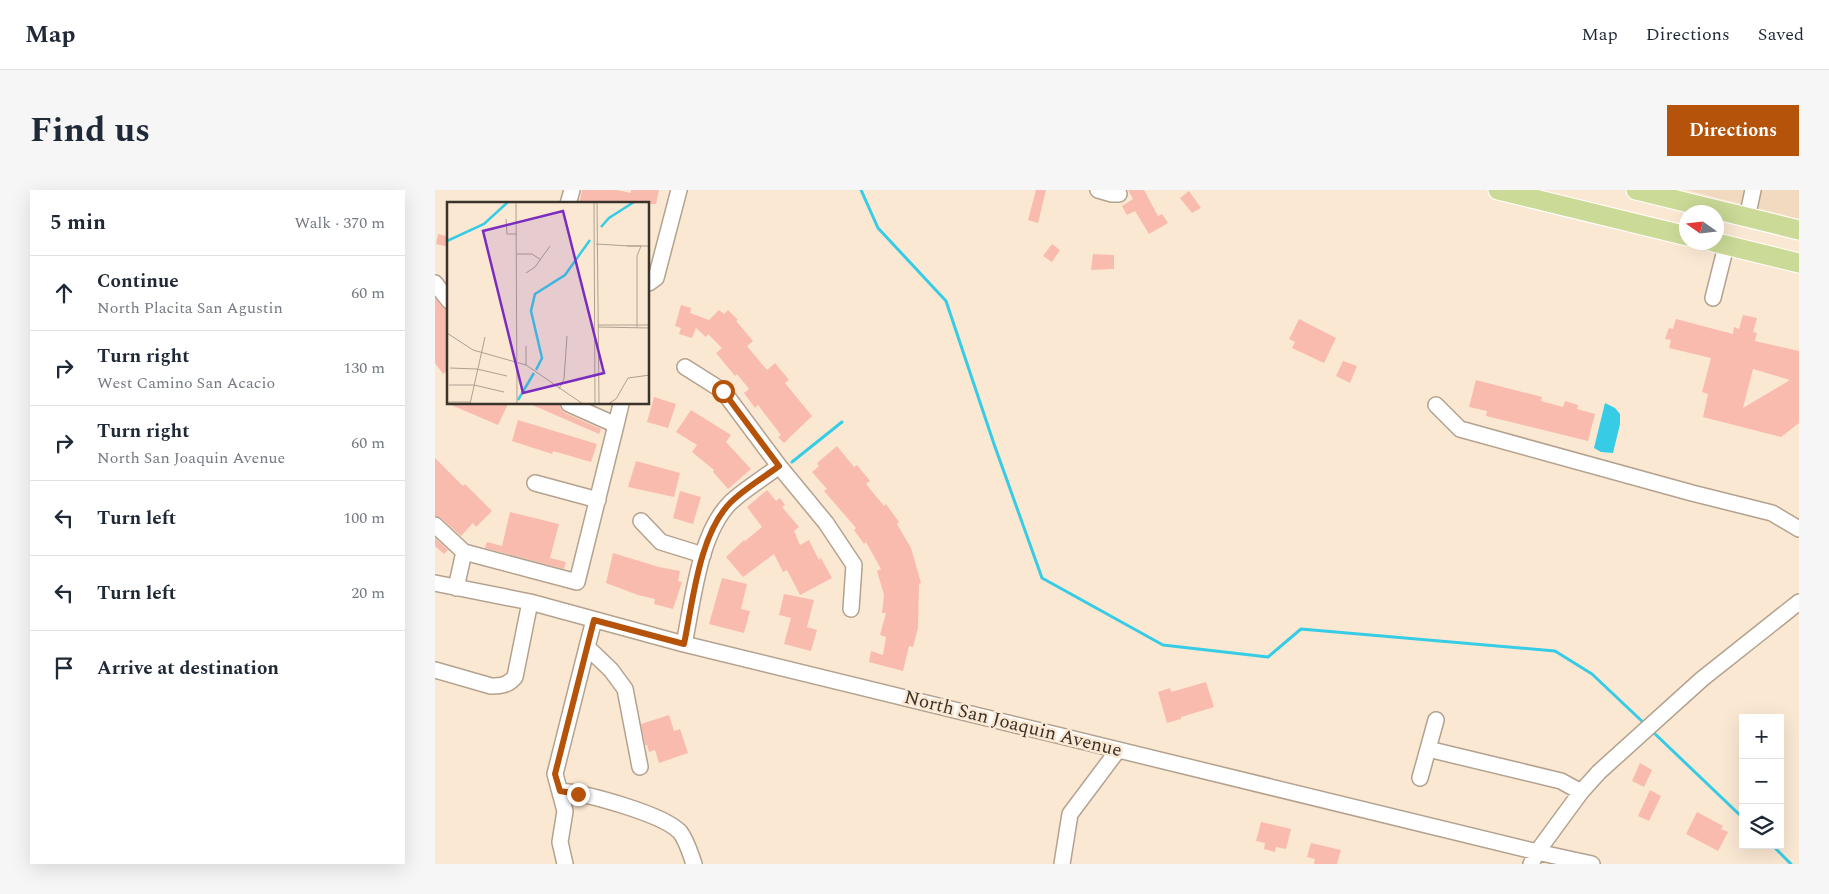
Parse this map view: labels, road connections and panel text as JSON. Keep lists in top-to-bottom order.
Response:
{
  "streets": {
    "street": ["North San Joaquin Avenue"]
  },
  "north": "left",
  "page": {
    "header": "Map",
    "nav": ["Map", "Directions", "Saved"],
    "title": "Find us",
    "buttons": "Directions",
    "heading": ["5 min", "Walk · 370 m"],
    "list": [
      ["Continue", "North Placita San Agustin", "60 m"],
      ["Turn right", "West Camino San Acacio", "130 m"],
      ["Turn right", "North San Joaquin Avenue", "60 m"],
      ["Turn left", "100 m"],
      ["Turn left", "20 m"],
      "Arrive at destination"
    ],
    "map_buttons": ["+", "−"]
  }
}
